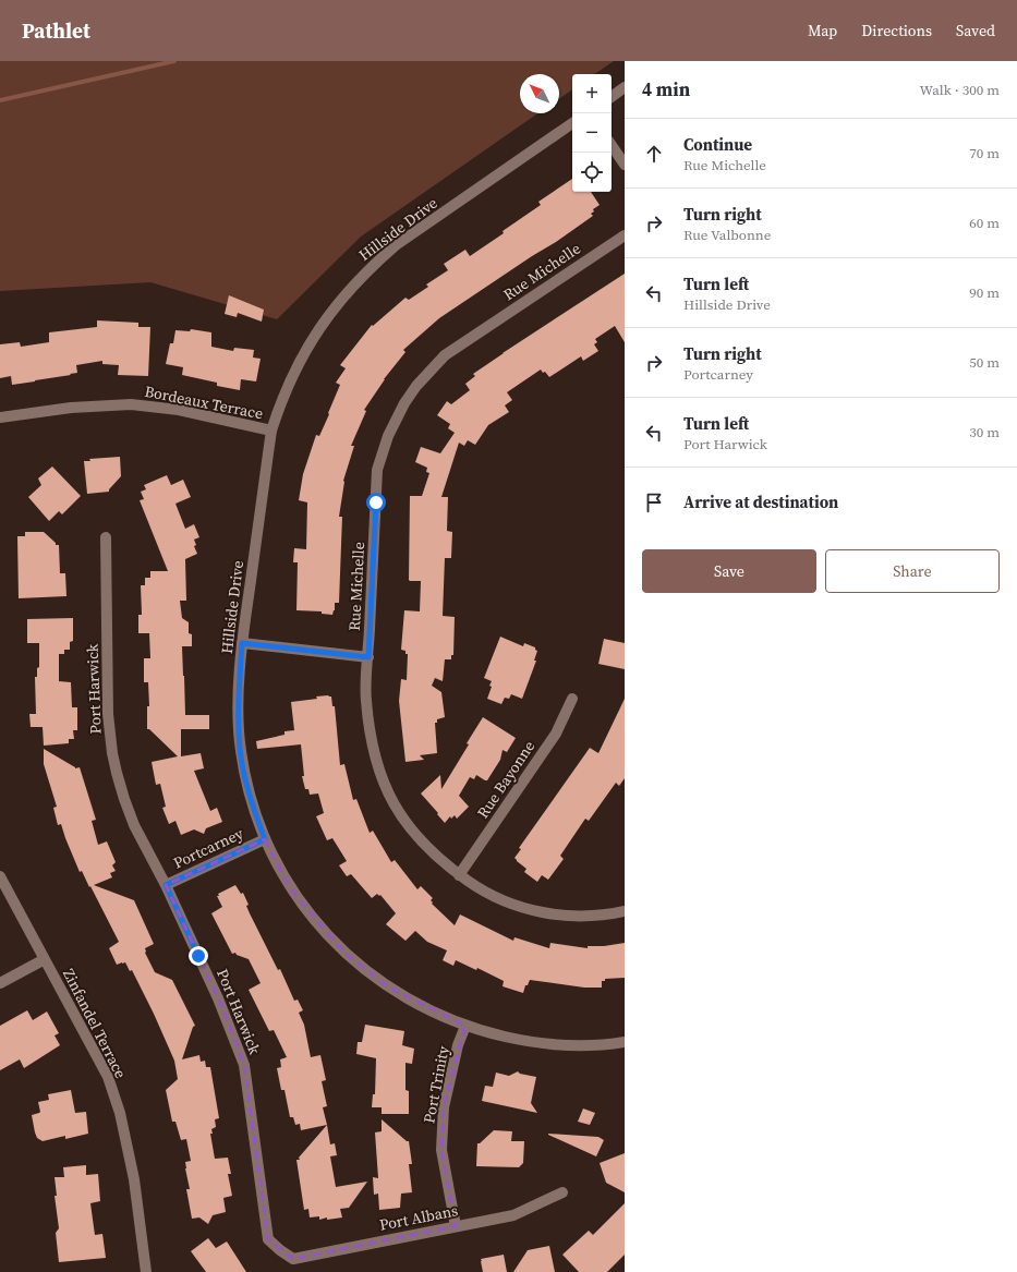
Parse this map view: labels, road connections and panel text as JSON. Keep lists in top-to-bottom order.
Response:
{
  "streets": {
    "street": [
      "Hillside Drive",
      "Rue Michelle",
      "Bordeaux Terrace",
      "Port Harwick",
      "Rue Bayonne",
      "Portcarney",
      "Zinfandel Terrace",
      "Port Trinity",
      "Port Albans"
    ]
  },
  "crossings": [
    ["Hillside Drive", "Bordeaux Terrace"],
    ["Hillside Drive", "Portcarney"],
    ["Hillside Drive", "Port Trinity"],
    ["Rue Michelle", "Rue Bayonne"],
    ["Port Harwick", "Portcarney"],
    ["Port Harwick", "Port Albans"],
    ["Port Trinity", "Port Albans"]
  ],
  "north": "top left",
  "page": {
    "header": "Pathlet",
    "nav": ["Map", "Directions", "Saved"],
    "heading": ["4 min", "Walk · 300 m"],
    "map_buttons": ["+", "−"],
    "list": [
      ["Continue", "Rue Michelle", "70 m"],
      ["Turn right", "Rue Valbonne", "60 m"],
      ["Turn left", "Hillside Drive", "90 m"],
      ["Turn right", "Portcarney", "50 m"],
      ["Turn left", "Port Harwick", "30 m"],
      "Arrive at destination"
    ],
    "buttons": ["Save", "Share"]
  }
}
